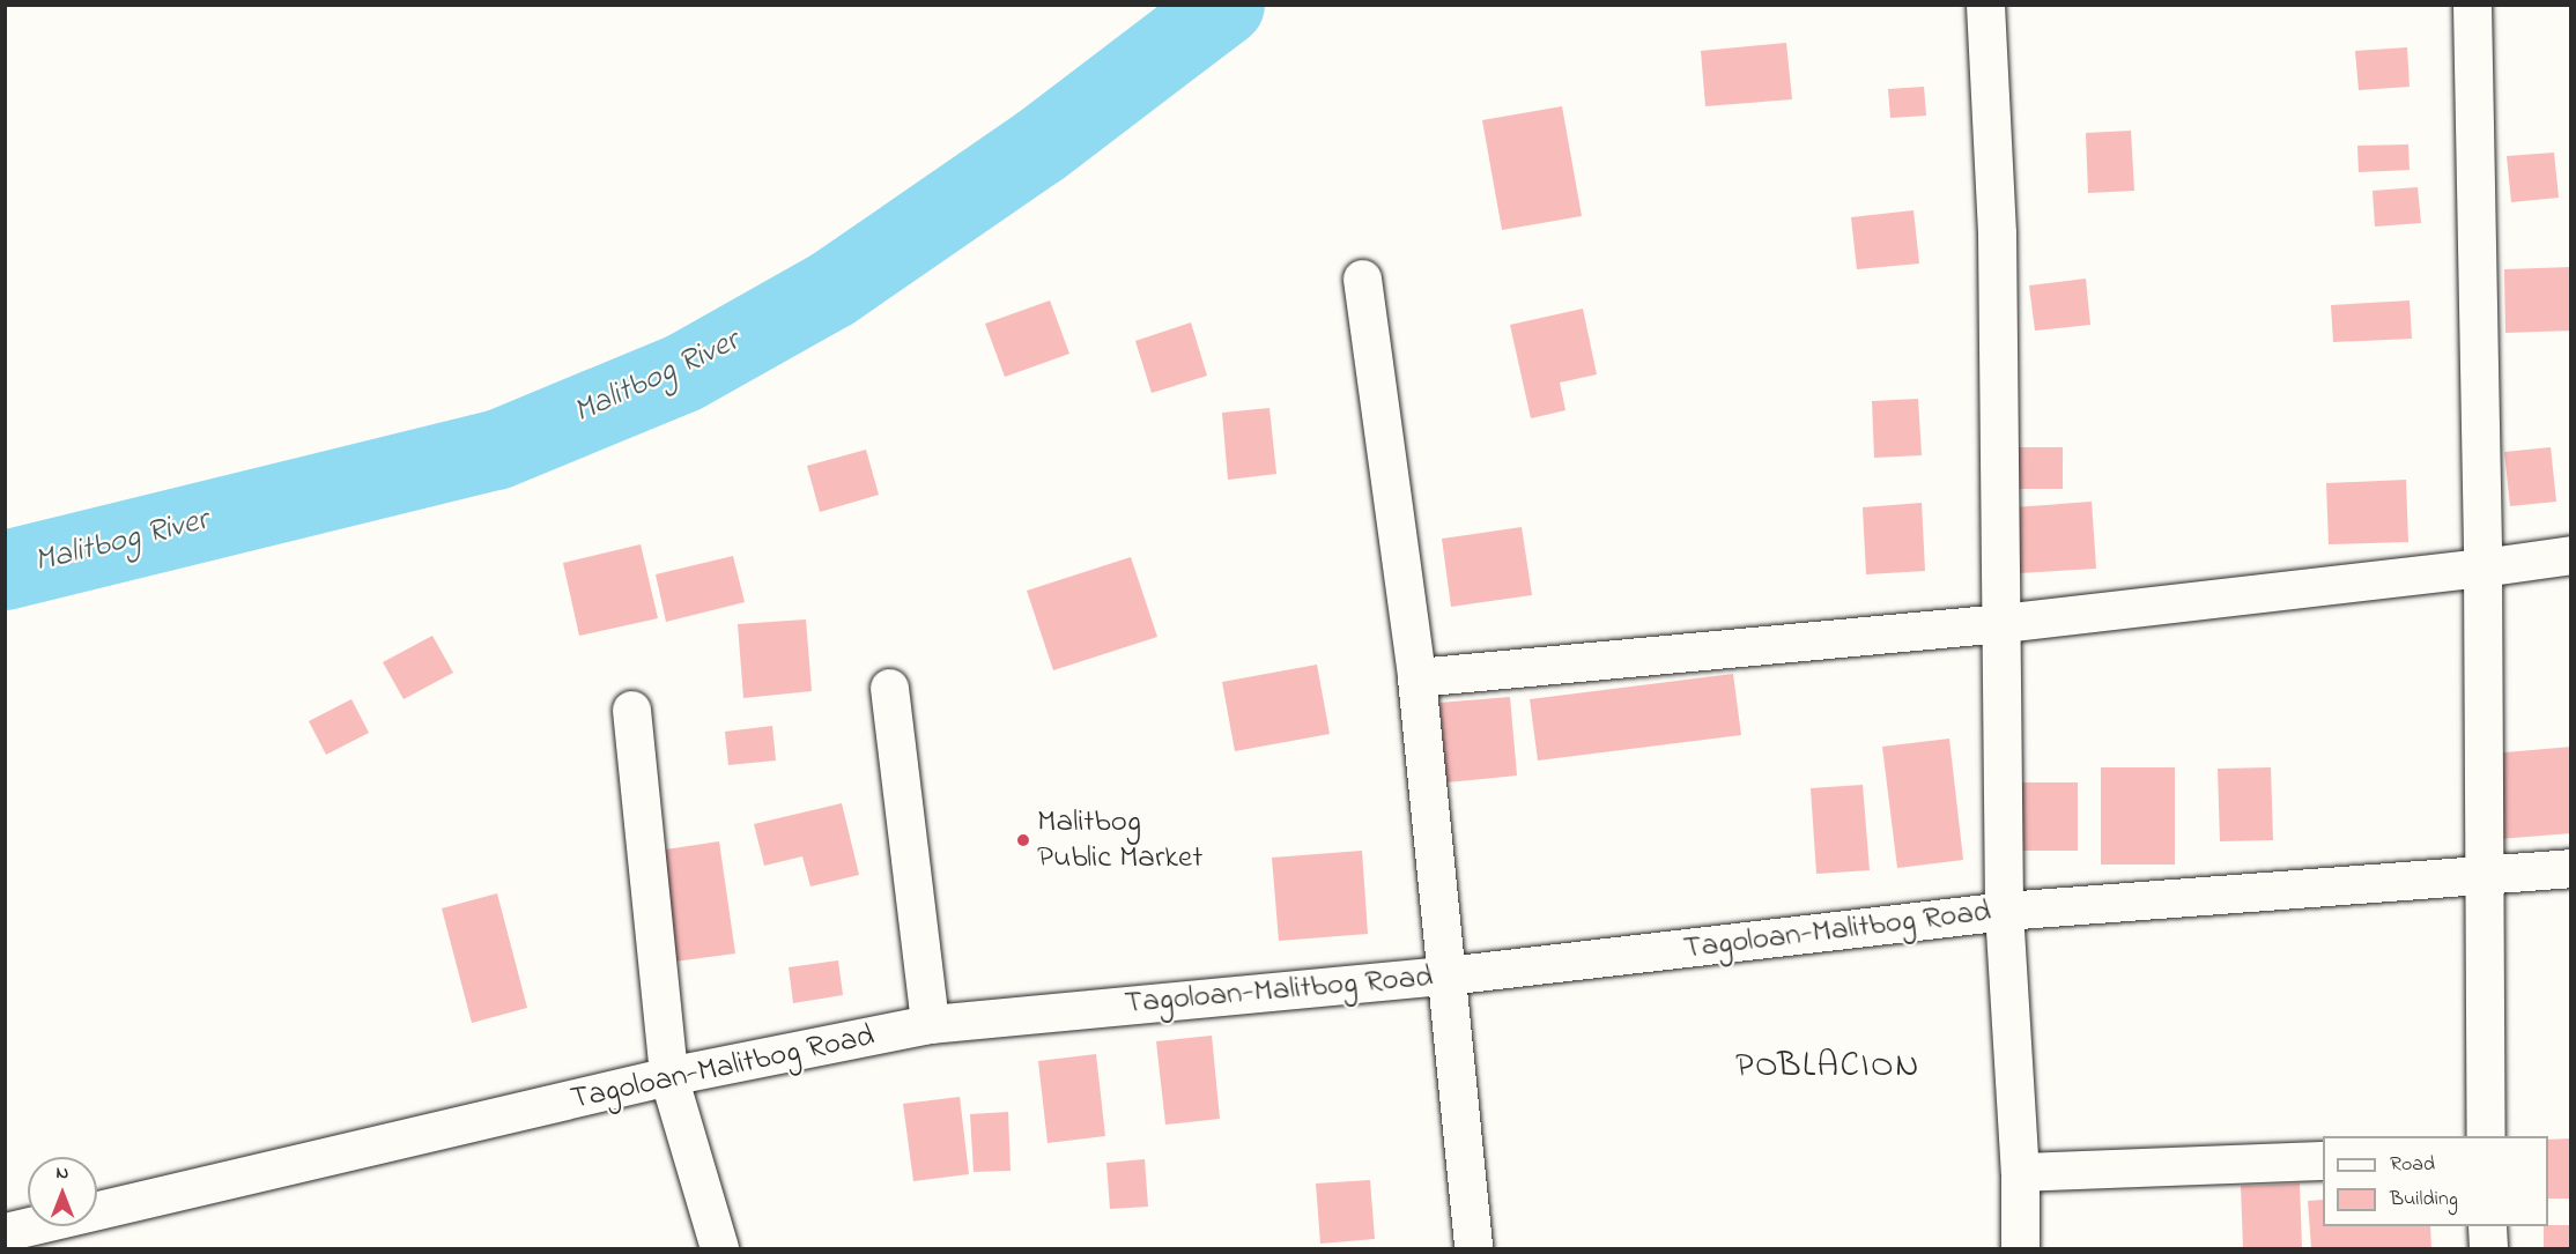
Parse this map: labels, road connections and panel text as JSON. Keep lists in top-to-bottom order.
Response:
{
  "streets": {
    "street": ["Tagoloan-Malitbog Road"]
  },
  "districts": ["POBLACION"],
  "water": ["Malitbog River"],
  "places": ["Malitbog Public Market"],
  "legend": ["Road", "Building"],
  "north": "top"
}
